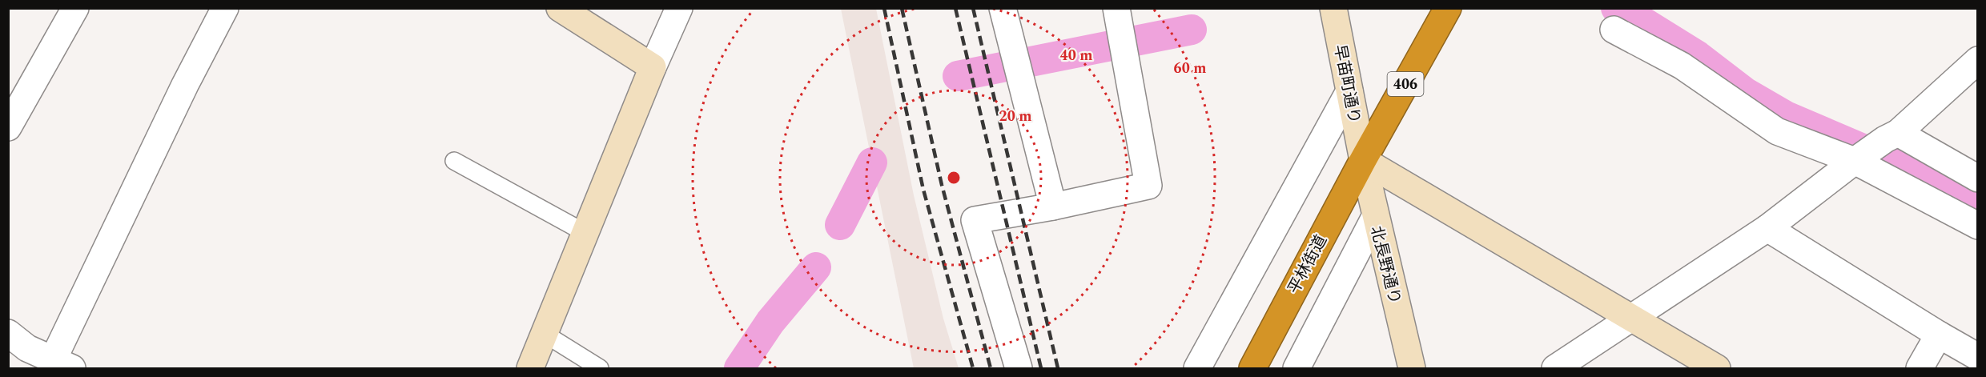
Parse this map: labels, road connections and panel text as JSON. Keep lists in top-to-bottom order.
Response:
{
  "streets": {
    "highway": ["406", "平林街道"],
    "street": ["早苗町通り", "北長野通り"]
  },
  "crossings": [
    ["早苗町通り", "406"],
    ["早苗町通り", "平林街道"],
    ["早苗町通り", "北長野通り"],
    ["406", "平林街道"],
    ["406", "北長野通り"],
    ["平林街道", "北長野通り"]
  ],
  "rings": ["40 m", "60 m", "20 m"]
}
